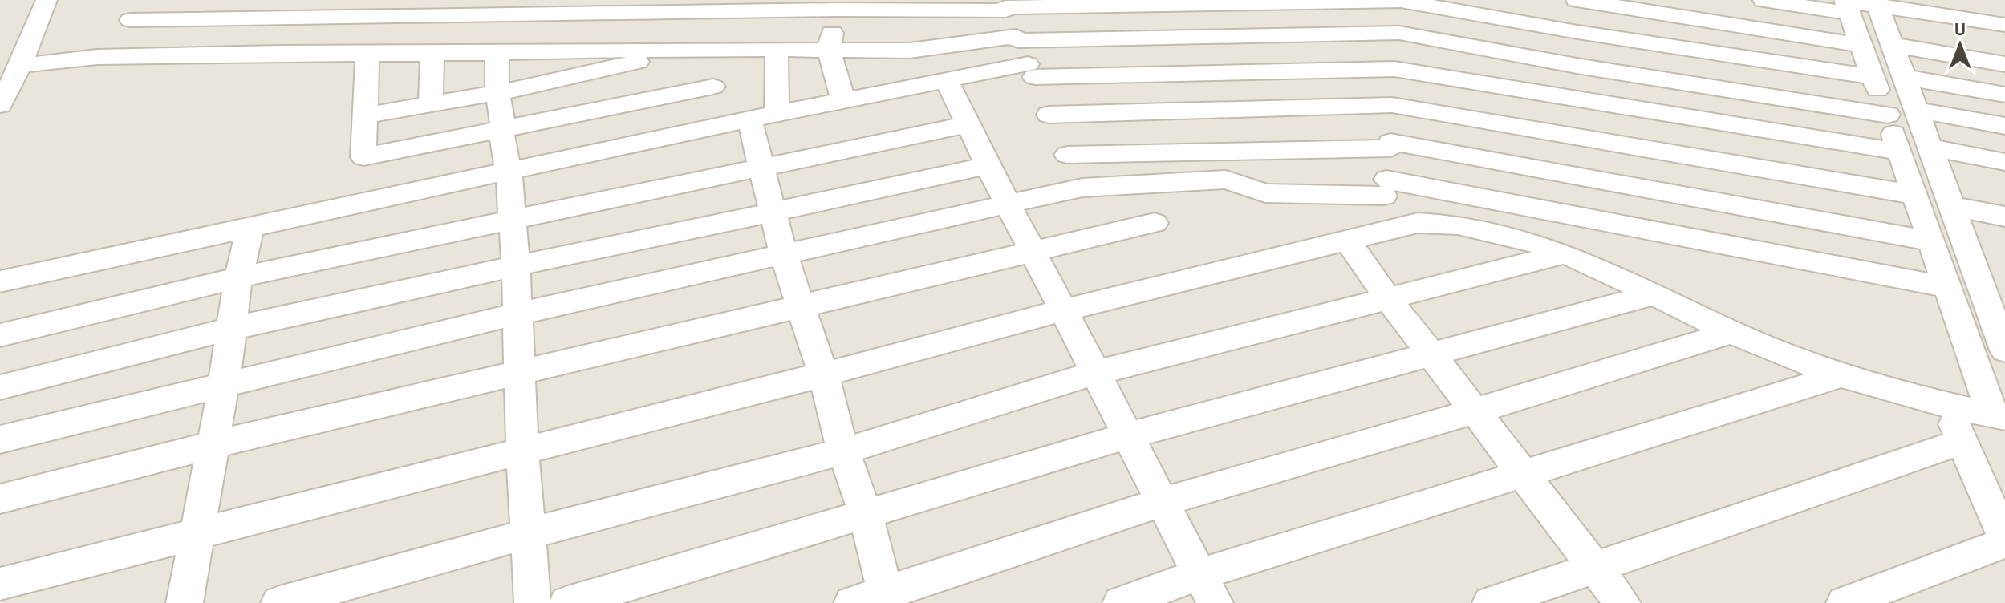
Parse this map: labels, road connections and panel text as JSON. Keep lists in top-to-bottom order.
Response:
{
  "north": "top"
}
